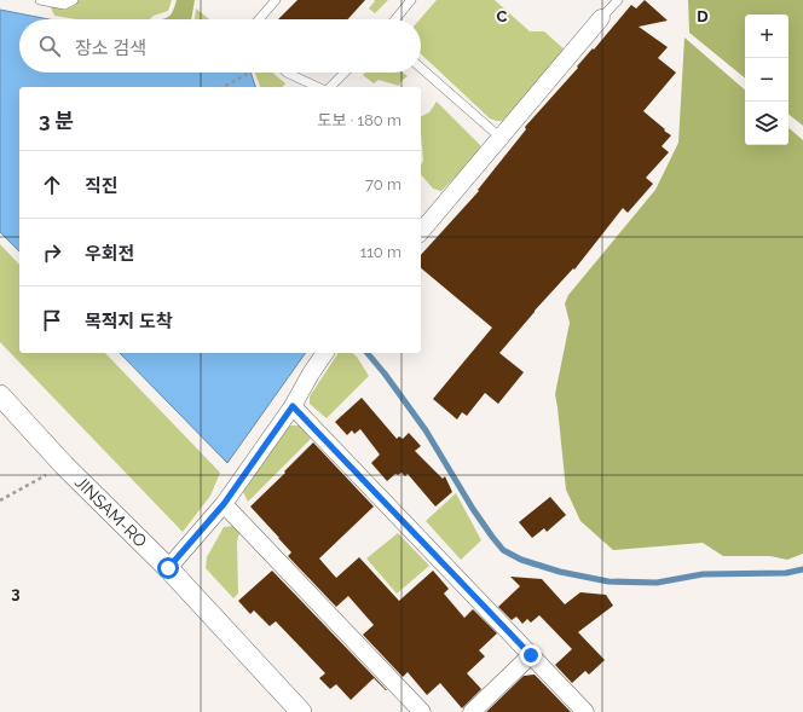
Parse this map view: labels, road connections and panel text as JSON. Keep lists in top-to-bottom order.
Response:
{
  "streets": {
    "street": ["JINSAM-RO"]
  },
  "page": {
    "map_buttons": ["+", "−"],
    "search": "장소 검색",
    "heading": ["3 분", "도보 · 180 m"],
    "list": [
      ["직진", "70 m"],
      ["우회전", "110 m"],
      "목적지 도착"
    ]
  },
  "grid": {
    "columns": ["C", "D"],
    "rows": ["3"]
  }
}
